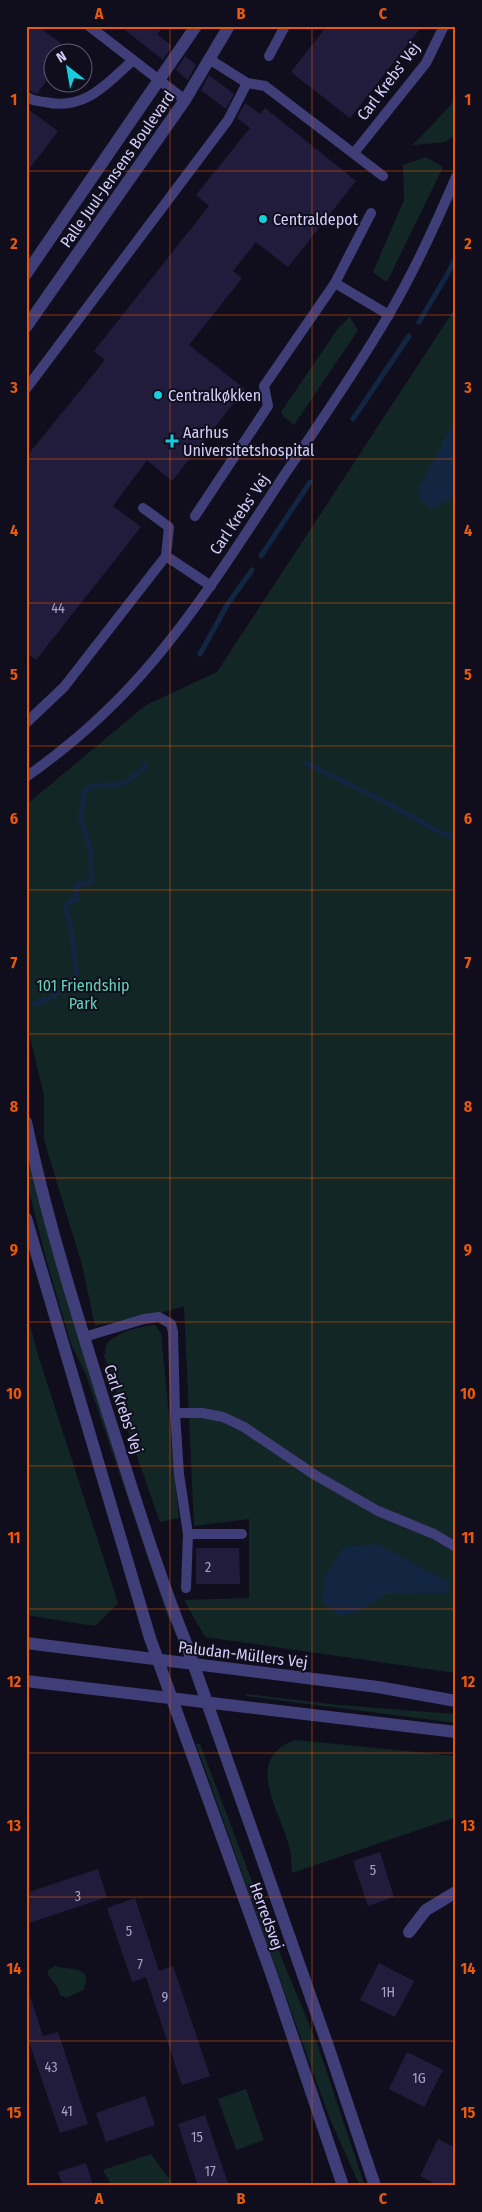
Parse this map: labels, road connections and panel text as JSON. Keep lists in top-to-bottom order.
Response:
{
  "streets": {
    "street": [
      "Carl Krebs' Vej",
      "Palle Juul-Jensens Boulevard",
      "Paludan-Müllers Vej",
      "Herredsvej"
    ]
  },
  "crossings": [
    ["Carl Krebs' Vej", "Paludan-Müllers Vej"],
    ["Carl Krebs' Vej", "Herredsvej"],
    ["Paludan-Müllers Vej", "Herredsvej"]
  ],
  "parks": ["101 Friendship Park"],
  "places": {
    "other": ["Centraldepot", "Centralkøkken"],
    "health": ["Aarhus Universitetshospital"]
  },
  "house_numbers": [
    "44",
    "2",
    "5",
    "3",
    "5",
    "7",
    "1H",
    "9",
    "43",
    "1G",
    "41",
    "15",
    "17"
  ],
  "north": "top left",
  "grid": {
    "columns": ["A", "B", "C"],
    "rows": [
      "1",
      "2",
      "3",
      "4",
      "5",
      "6",
      "7",
      "8",
      "9",
      "10",
      "11",
      "12",
      "13",
      "14",
      "15"
    ]
  }
}
